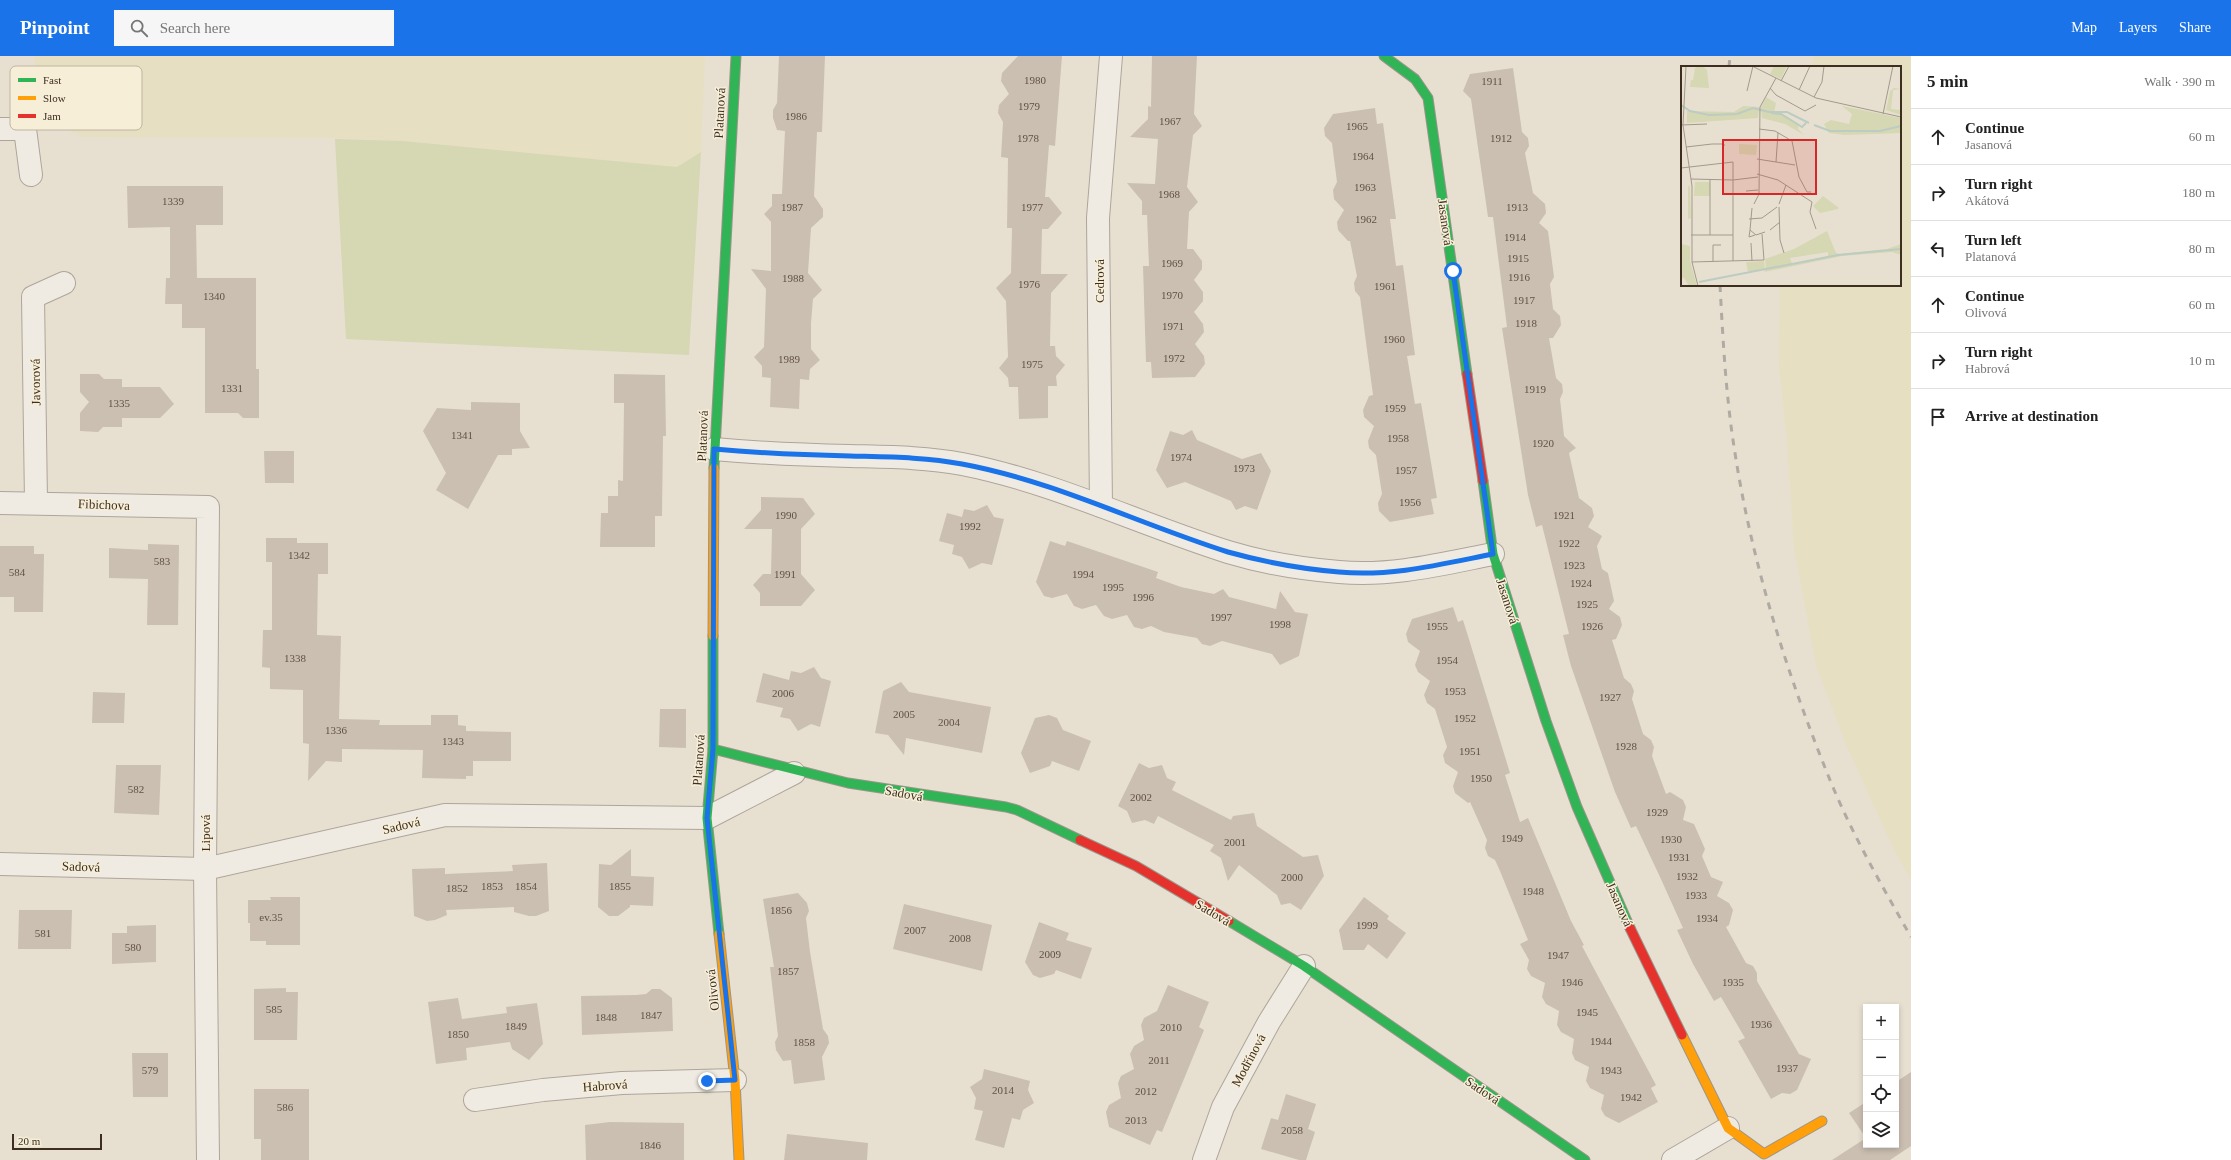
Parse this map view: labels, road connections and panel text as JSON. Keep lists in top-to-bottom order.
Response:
{
  "streets": {
    "street": [
      "Platanová",
      "Jasanová",
      "Cedrová",
      "Javorová",
      "Fibichova",
      "Sadová",
      "Lipová",
      "Olivová",
      "Modřínová",
      "Habrová"
    ]
  },
  "crossings": [
    ["Platanová", "Sadová"],
    ["Platanová", "Olivová"],
    ["Javorová", "Fibichova"],
    ["Fibichova", "Lipová"],
    ["Sadová", "Lipová"],
    ["Sadová", "Olivová"],
    ["Sadová", "Modřínová"],
    ["Olivová", "Habrová"]
  ],
  "house_numbers": [
    "1980",
    "1911",
    "1979",
    "1986",
    "1967",
    "1965",
    "1978",
    "1912",
    "1964",
    "1963",
    "1968",
    "1339",
    "1987",
    "1977",
    "1913",
    "1962",
    "1914",
    "1915",
    "1969",
    "1916",
    "1988",
    "1976",
    "1961",
    "1970",
    "1340",
    "1917",
    "1918",
    "1971",
    "1960",
    "1972",
    "1989",
    "1975",
    "1331",
    "1919",
    "1335",
    "1959",
    "1341",
    "1958",
    "1920",
    "1974",
    "1973",
    "1957",
    "1956",
    "1990",
    "1921",
    "1992",
    "1922",
    "1342",
    "583",
    "1923",
    "584",
    "1991",
    "1994",
    "1924",
    "1995",
    "1996",
    "1925",
    "1997",
    "1998",
    "1955",
    "1926",
    "1338",
    "1954",
    "1953",
    "2006",
    "1927",
    "2005",
    "1952",
    "2004",
    "1336",
    "1343",
    "1928",
    "1951",
    "1950",
    "582",
    "2002",
    "1929",
    "1949",
    "1930",
    "2001",
    "1931",
    "1932",
    "2000",
    "1853",
    "1854",
    "1855",
    "1852",
    "1948",
    "1933",
    "1856",
    "ev.35",
    "1934",
    "1999",
    "2007",
    "581",
    "2008",
    "580",
    "2009",
    "1947",
    "1857",
    "1946",
    "1935",
    "585",
    "1945",
    "1847",
    "1848",
    "1936",
    "1849",
    "2010",
    "1850",
    "1944",
    "1858",
    "2011",
    "1937",
    "579",
    "1943",
    "2014",
    "2012",
    "1942",
    "586",
    "2013",
    "2058",
    "1846"
  ],
  "legend": ["Fast", "Slow", "Jam"],
  "scale_bar": "20 m",
  "page": {
    "header": "Pinpoint",
    "search": "Search here",
    "nav": ["Map", "Layers", "Share"],
    "heading": ["5 min", "Walk · 390 m"],
    "list": [
      ["Continue", "Jasanová", "60 m"],
      ["Turn right", "Akátová", "180 m"],
      ["Turn left", "Platanová", "80 m"],
      ["Continue", "Olivová", "60 m"],
      ["Turn right", "Habrová", "10 m"],
      "Arrive at destination"
    ],
    "map_buttons": ["+", "−"],
    "scale": "20 m"
  }
}
